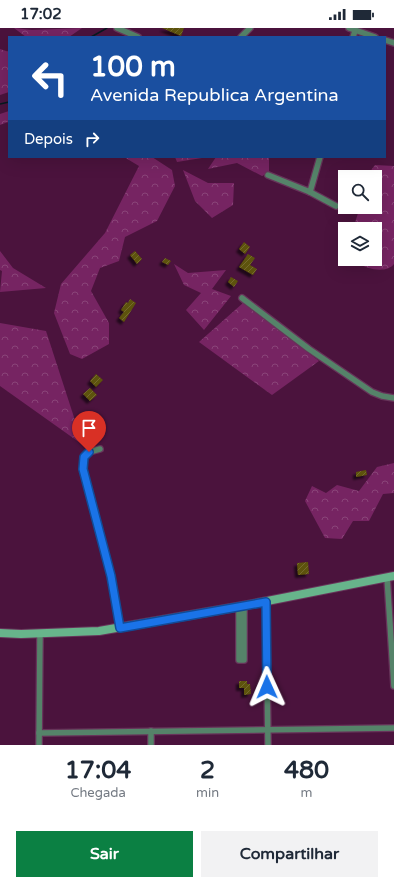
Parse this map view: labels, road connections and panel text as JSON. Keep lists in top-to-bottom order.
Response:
{
  "page": {
    "status": "17:02",
    "turn": ["100 m", "Avenida Republica Argentina"],
    "then": "Depois",
    "eta": [
      "17:04",
      "Chegada",
      "2",
      "min",
      "480",
      "m"
    ],
    "buttons": ["Sair", "Compartilhar"]
  }
}
